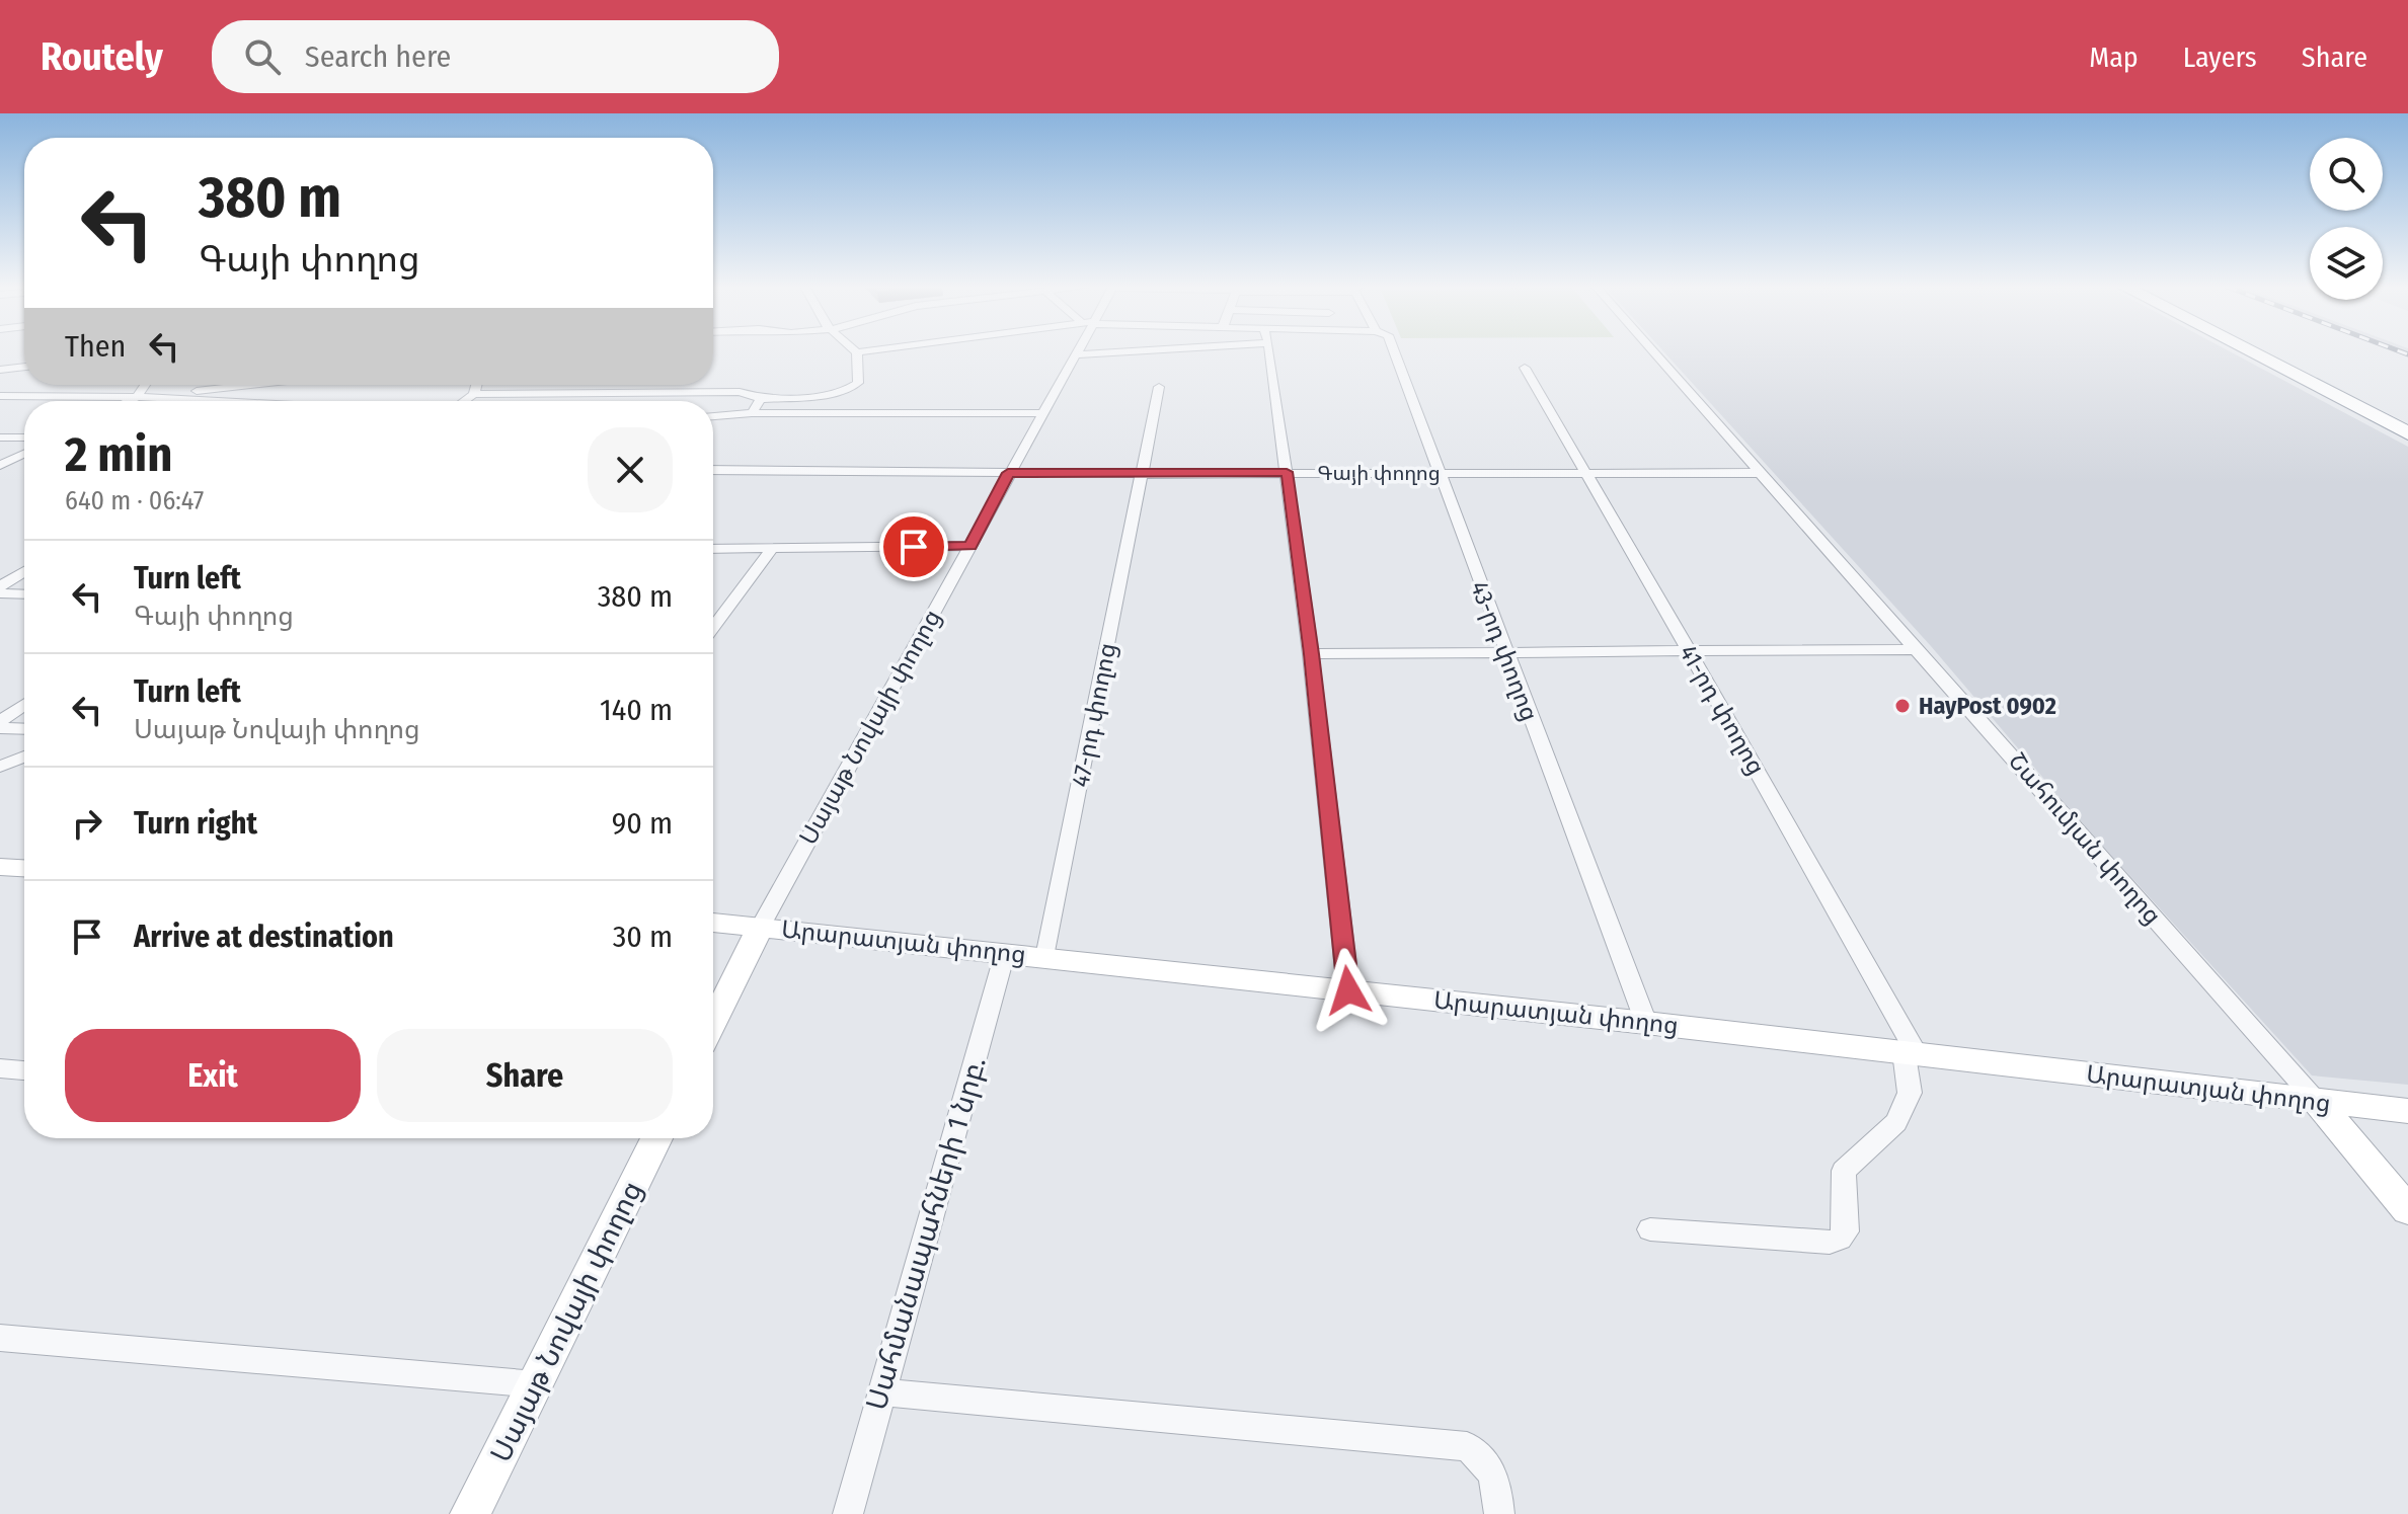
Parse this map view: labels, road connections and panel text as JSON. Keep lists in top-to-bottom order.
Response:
{
  "streets": {
    "main road": ["Սայաթ Նովայի փողոց", "Շահումյան փողոց", "Արարատյան փողոց"],
    "street": [
      "Գայի փողոց",
      "43-րդ փողոց",
      "41-րդ փողոց",
      "47-րդ փողոց",
      "Սահմանապահների 1 նրբ."
    ]
  },
  "crossings": [
    ["Գայի փողոց", "43-րդ փողոց"],
    ["Գայի փողոց", "41-րդ փողոց"],
    ["Գայի փողոց", "47-րդ փողոց"],
    ["Գայի փողոց", "Սայաթ Նովայի փողոց"],
    ["Գայի փողոց", "Շահումյան փողոց"],
    ["43-րդ փողոց", "Արարատյան փողոց"],
    ["41-րդ փողոց", "Արարատյան փողոց"],
    ["47-րդ փողոց", "Արարատյան փողոց"],
    ["Սայաթ Նովայի փողոց", "Արարատյան փողոց"],
    ["Շահումյան փողոց", "Արարատյան փողոց"],
    ["Արարատյան փողոց", "Սահմանապահների 1 նրբ."]
  ],
  "places": ["HayPost 0902"],
  "page": {
    "header": "Routely",
    "search": "Search here",
    "nav": ["Map", "Layers", "Share"],
    "turn": ["380 m", "Գայի փողոց"],
    "then": "Then",
    "heading": ["2 min", "640 m · 06:47"],
    "list": [
      {
        "name": "Turn left",
        "note": "Գայի փողոց",
        "value": "380 m"
      },
      {
        "name": "Turn left",
        "note": "Սայաթ Նովայի փողոց",
        "value": "140 m"
      },
      {
        "name": "Turn right",
        "value": "90 m"
      },
      {
        "name": "Arrive at destination",
        "value": "30 m"
      }
    ],
    "buttons": ["Exit", "Share"]
  }
}
